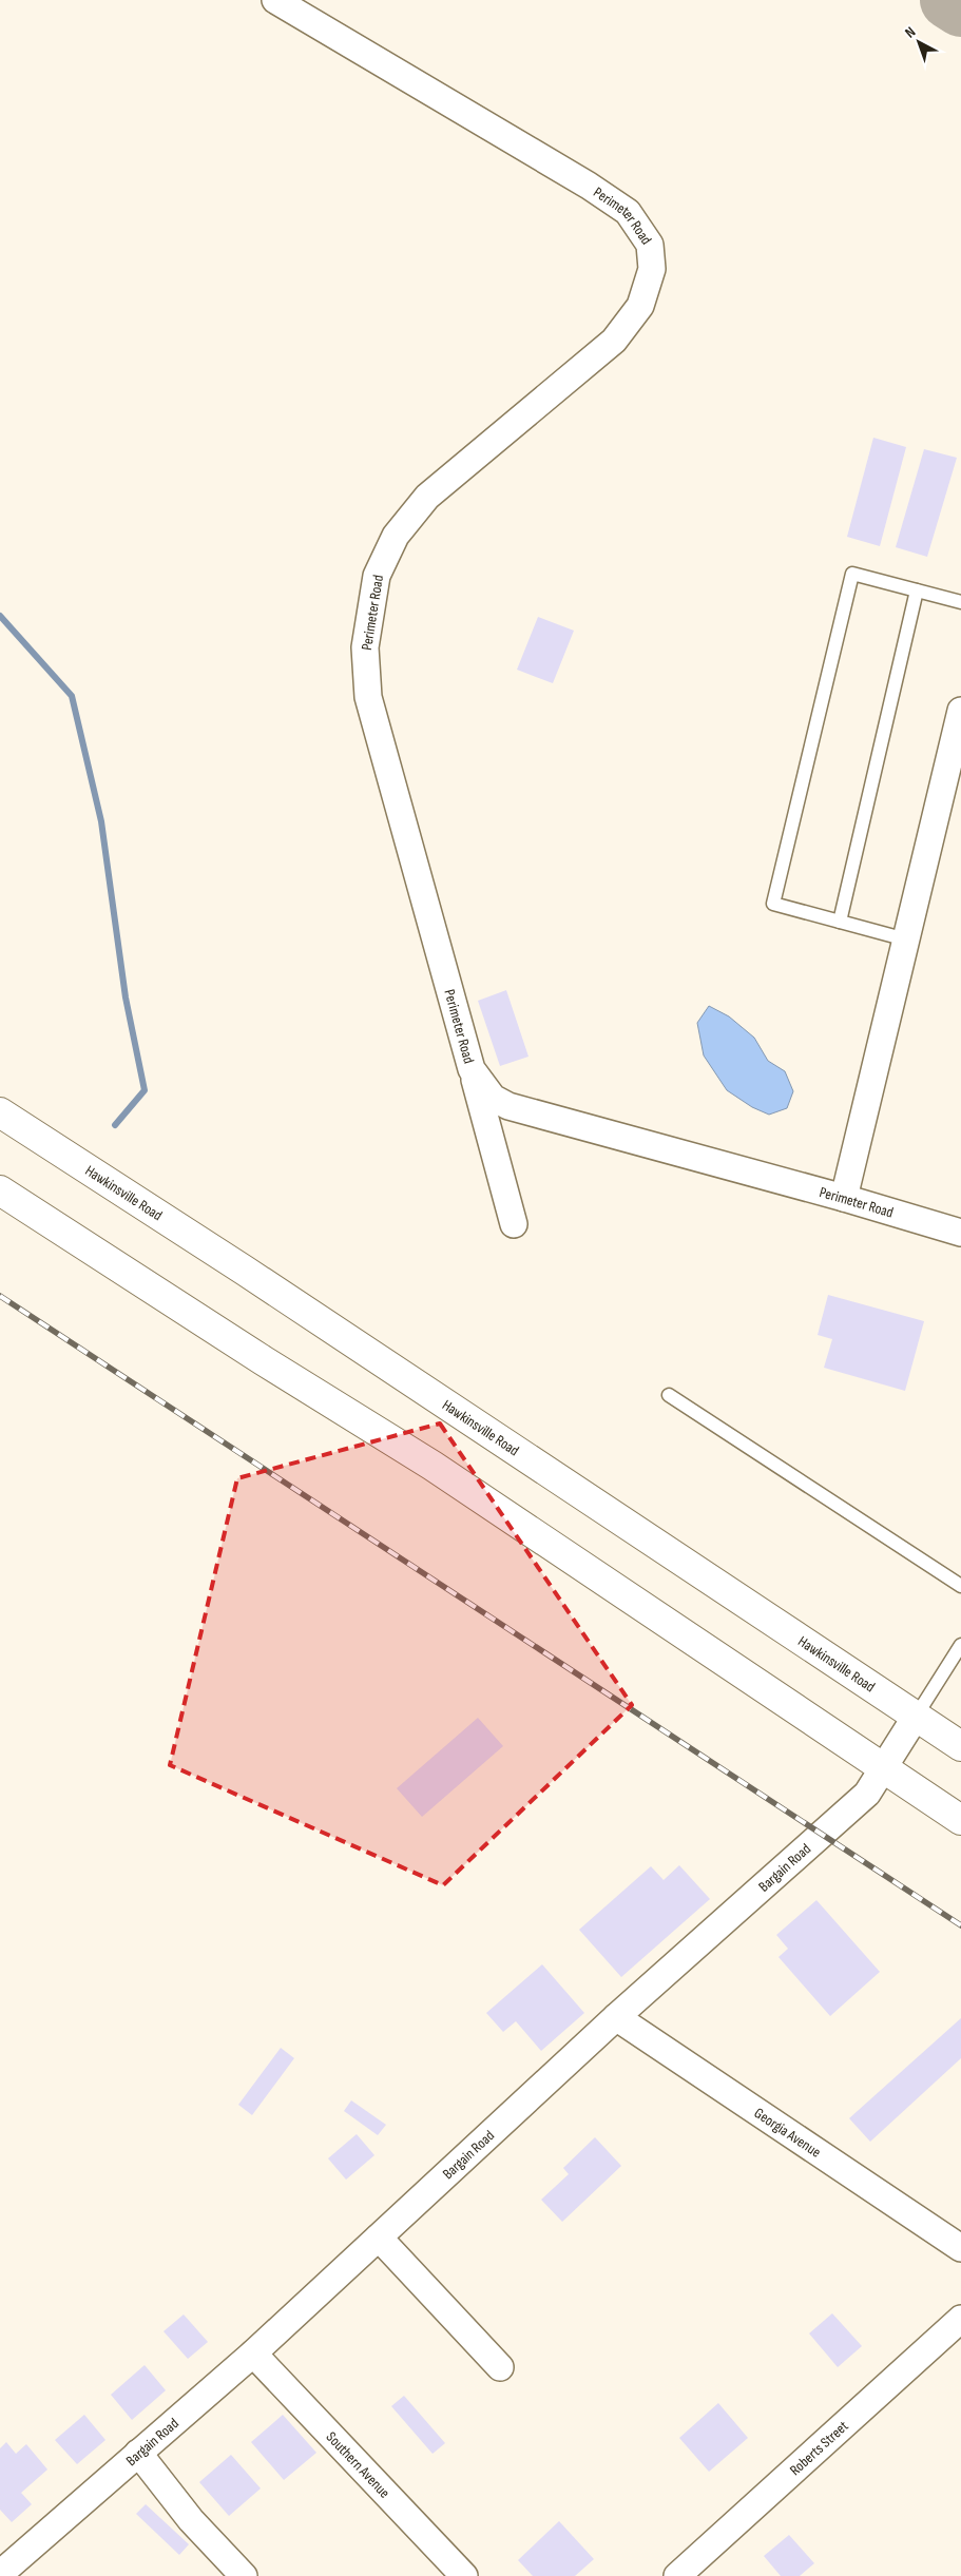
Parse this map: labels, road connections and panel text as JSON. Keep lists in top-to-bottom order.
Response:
{
  "streets": {
    "main road": ["Hawkinsville Road"],
    "street": [
      "Perimeter Road",
      "Bargain Road",
      "Georgia Avenue",
      "Roberts Street",
      "Southern Avenue"
    ]
  },
  "crossings": [
    ["Hawkinsville Road", "Bargain Road"],
    ["Bargain Road", "Georgia Avenue"],
    ["Bargain Road", "Southern Avenue"]
  ],
  "north": "top left"
}
